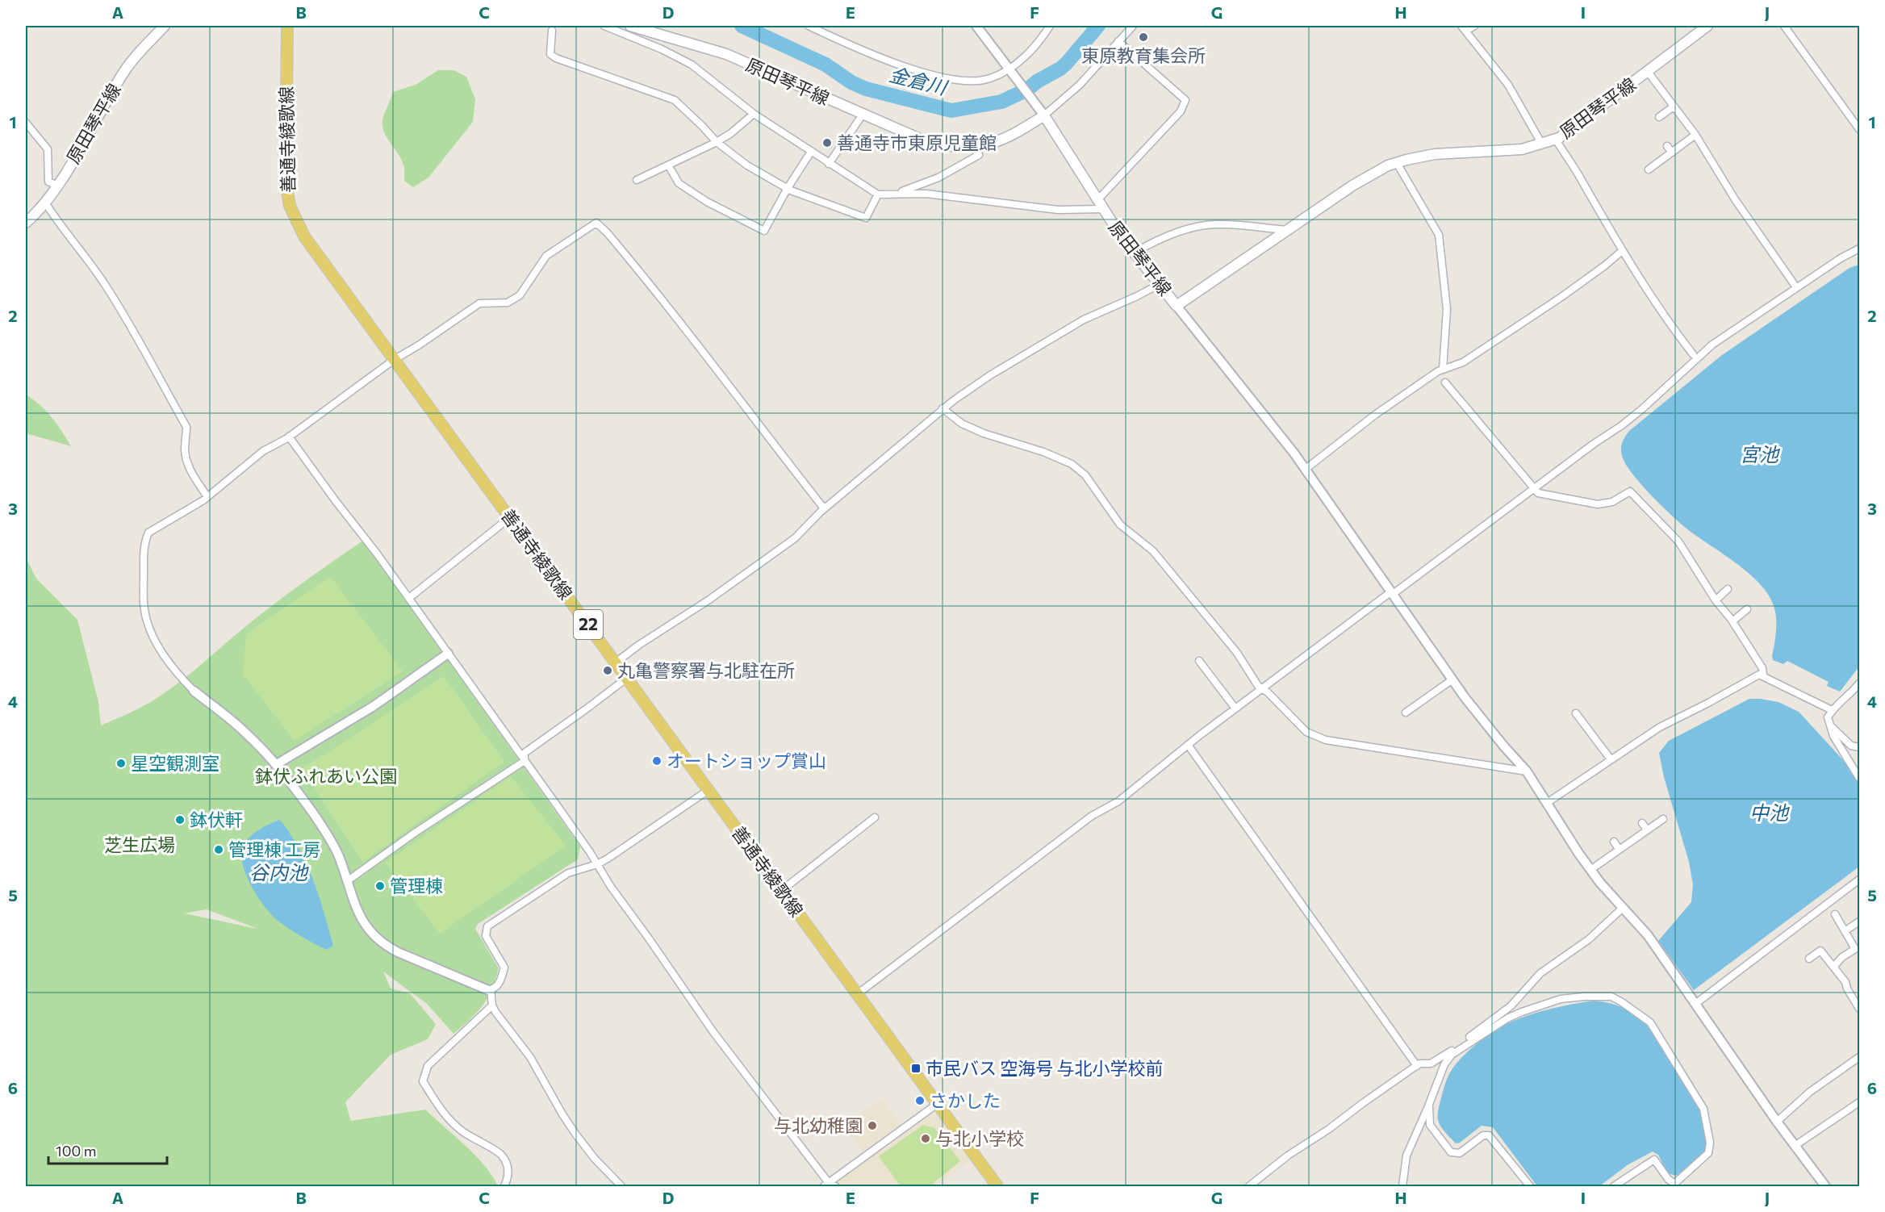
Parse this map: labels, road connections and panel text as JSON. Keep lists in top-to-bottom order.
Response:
{
  "streets": {
    "main road": ["原田琴平線", "善通寺綾歌線", "22"]
  },
  "water": [
    "金倉川",
    "宮池",
    "中池",
    "谷内池"
  ],
  "parks": ["鉢伏ふれあい公園", "芝生広場"],
  "places": {
    "other": [
      "東原教育集会所",
      "善通寺市東原児童館",
      "丸亀警察署与北駐在所",
      "オートショップ賞山",
      "星空観測室",
      "鉢伏軒",
      "管理棟 工房",
      "管理棟",
      "さかした",
      "与北幼稚園",
      "与北小学校"
    ],
    "transit": ["市民バス 空海号 与北小学校前"]
  },
  "scale_bar": "100 m",
  "grid": {
    "columns": [
      "A",
      "B",
      "C",
      "D",
      "E",
      "F",
      "G",
      "H",
      "I",
      "J"
    ],
    "rows": [
      "1",
      "2",
      "3",
      "4",
      "5",
      "6"
    ]
  }
}
